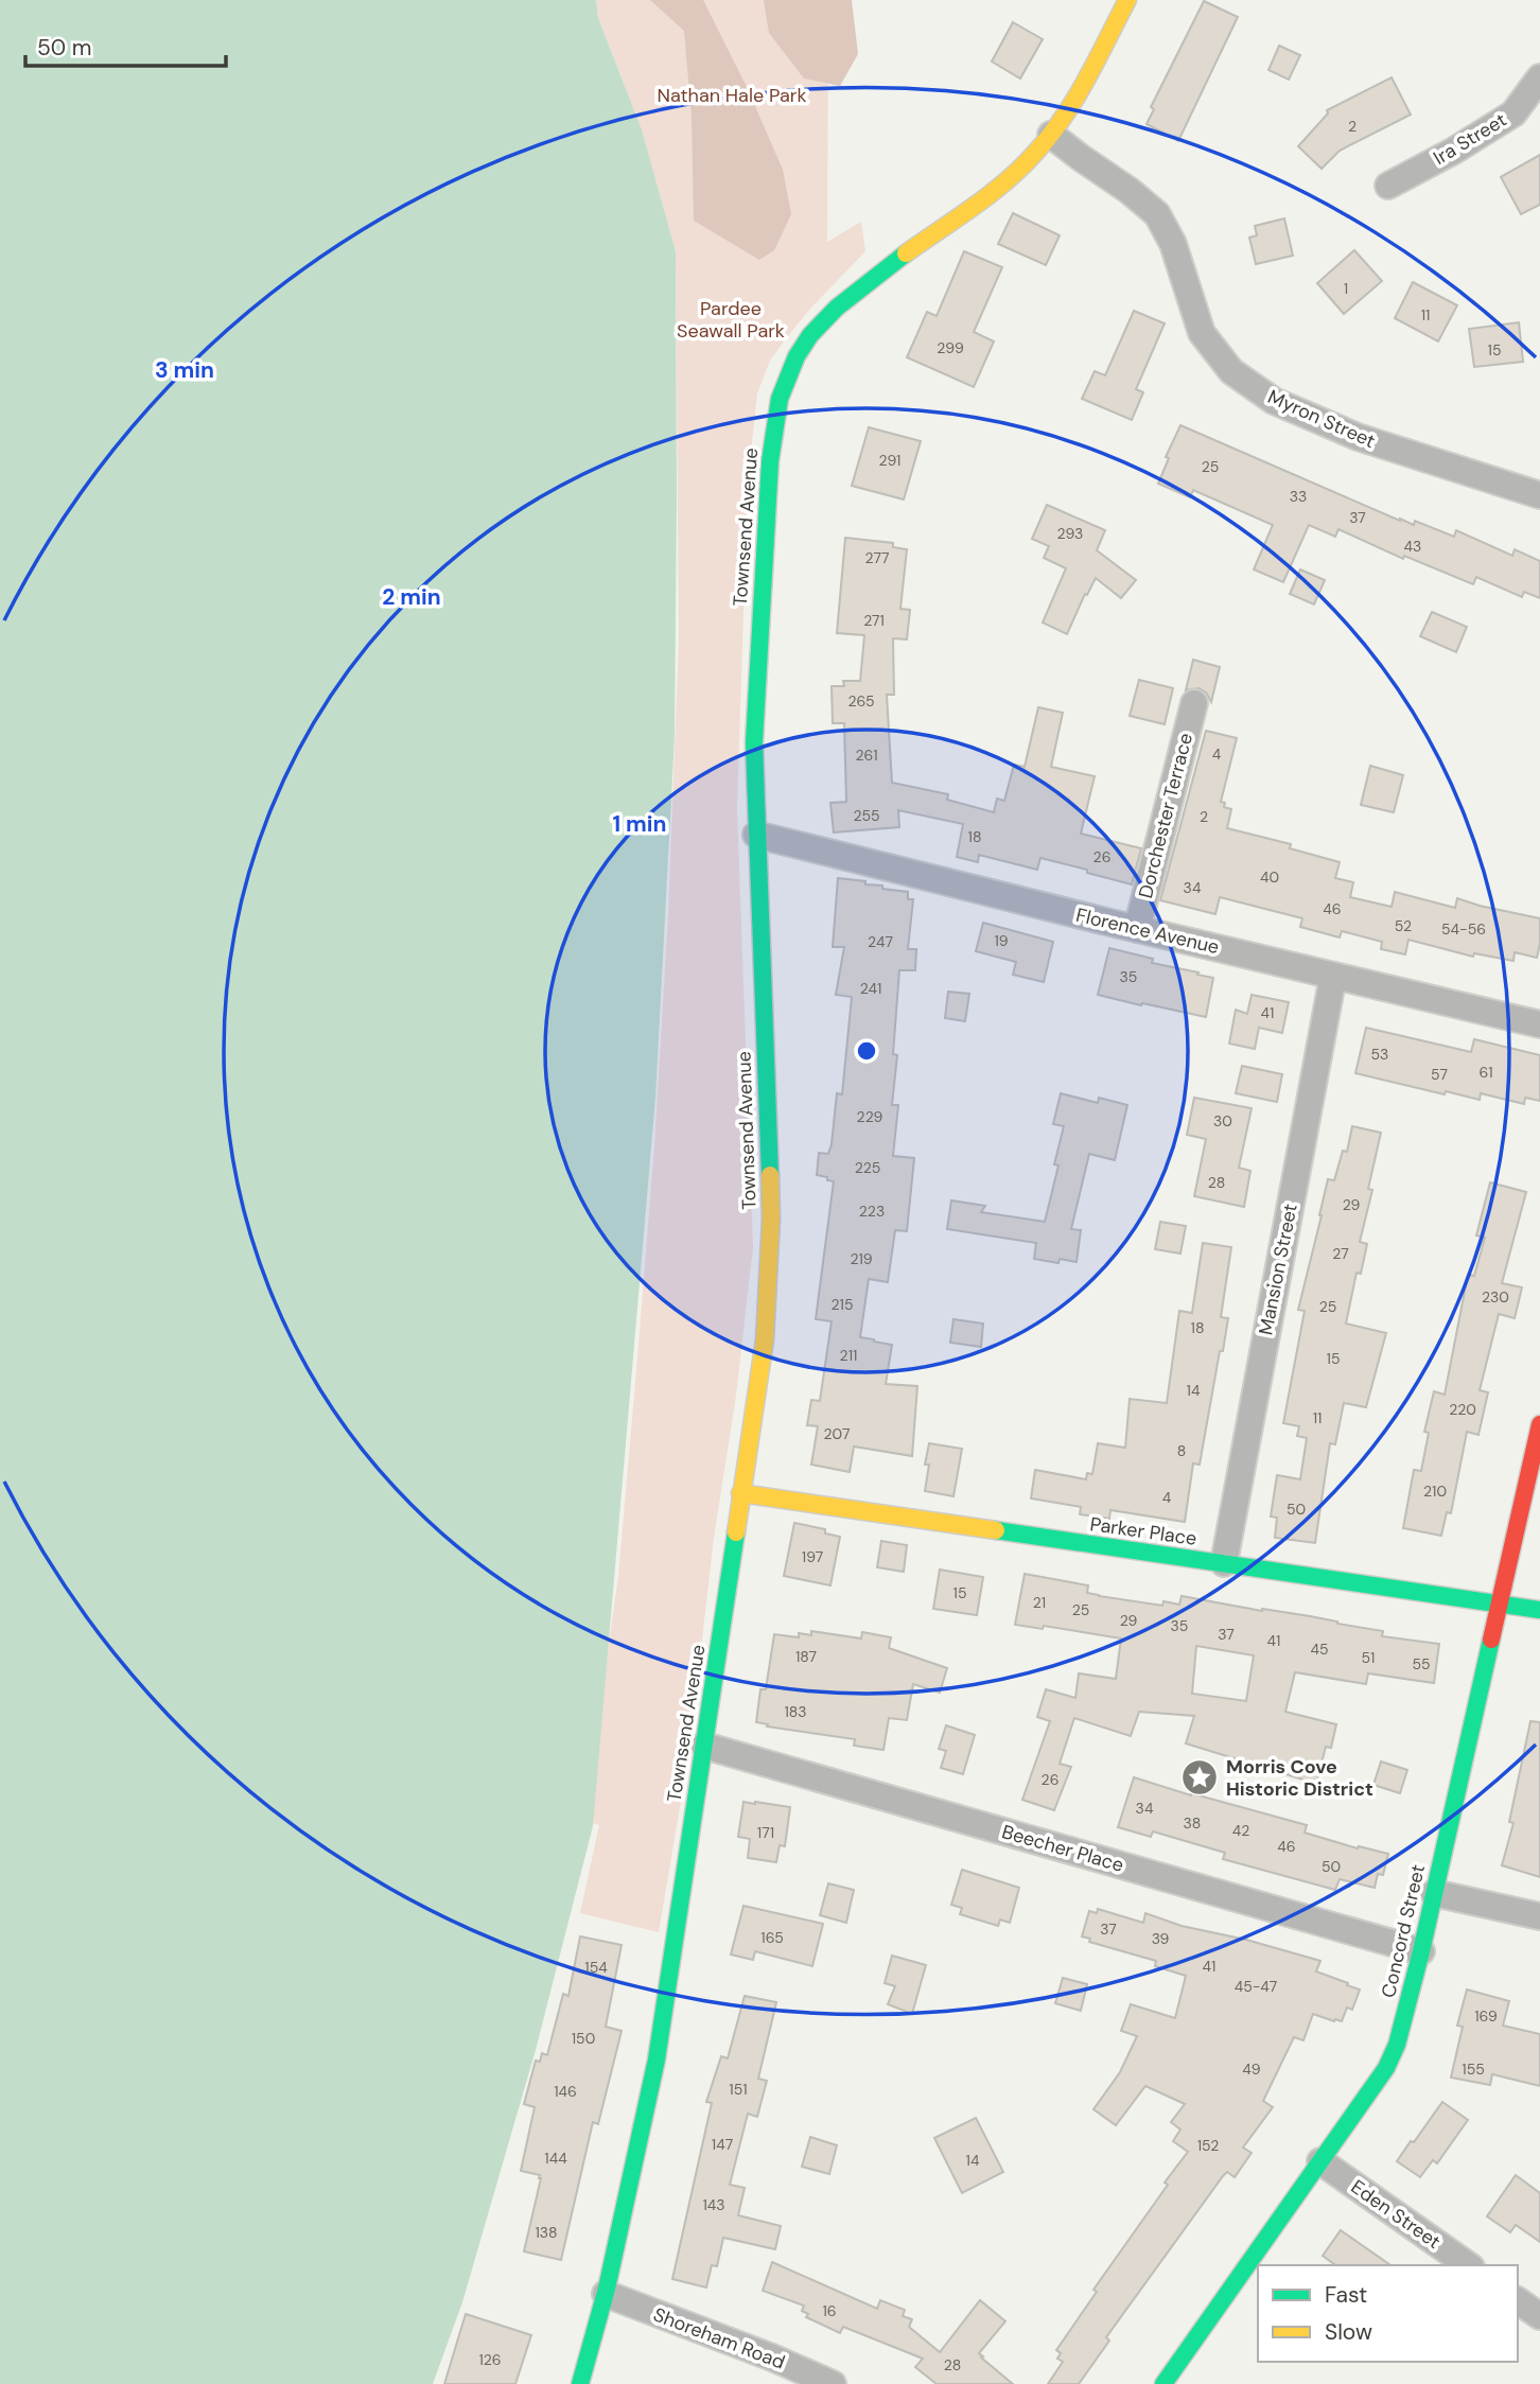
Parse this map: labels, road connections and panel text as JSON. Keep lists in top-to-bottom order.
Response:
{
  "streets": {
    "main road": ["Townsend Avenue", "Parker Place", "Concord Street"],
    "street": [
      "Ira Street",
      "Myron Street",
      "Dorchester Terrace",
      "Florence Avenue",
      "Mansion Street",
      "Beecher Place",
      "Eden Street",
      "Shoreham Road"
    ]
  },
  "crossings": [
    ["Myron Street", "Townsend Avenue"],
    ["Townsend Avenue", "Florence Avenue"],
    ["Townsend Avenue", "Parker Place"],
    ["Townsend Avenue", "Beecher Place"],
    ["Townsend Avenue", "Shoreham Road"],
    ["Dorchester Terrace", "Florence Avenue"],
    ["Florence Avenue", "Mansion Street"],
    ["Mansion Street", "Parker Place"],
    ["Parker Place", "Concord Street"],
    ["Beecher Place", "Concord Street"],
    ["Concord Street", "Eden Street"]
  ],
  "parks": ["Nathan Hale Park", "Pardee Seawall Park"],
  "places": {
    "place": ["Morris Cove Historic District"]
  },
  "house_numbers": [
    "2",
    "1",
    "11",
    "299",
    "15",
    "291",
    "25",
    "33",
    "37",
    "293",
    "43",
    "277",
    "271",
    "265",
    "4",
    "261",
    "255",
    "2",
    "18",
    "26",
    "40",
    "34",
    "46",
    "52",
    "54-56",
    "19",
    "247",
    "35",
    "241",
    "41",
    "53",
    "61",
    "57",
    "229",
    "30",
    "225",
    "28",
    "29",
    "223",
    "27",
    "219",
    "230",
    "215",
    "25",
    "18",
    "211",
    "15",
    "14",
    "220",
    "11",
    "207",
    "8",
    "210",
    "4",
    "50",
    "197",
    "15",
    "21",
    "25",
    "29",
    "35",
    "37",
    "41",
    "45",
    "187",
    "51",
    "55",
    "183",
    "26",
    "34",
    "38",
    "42",
    "171",
    "46",
    "50",
    "37",
    "165",
    "39",
    "41",
    "154",
    "45-47",
    "169",
    "150",
    "49",
    "155",
    "151",
    "146",
    "147",
    "152",
    "144",
    "14",
    "143",
    "138",
    "16",
    "126",
    "28"
  ],
  "legend": ["Fast", "Slow"],
  "scale_bar": "50 m",
  "rings": ["3 min", "2 min", "1 min"]
}
